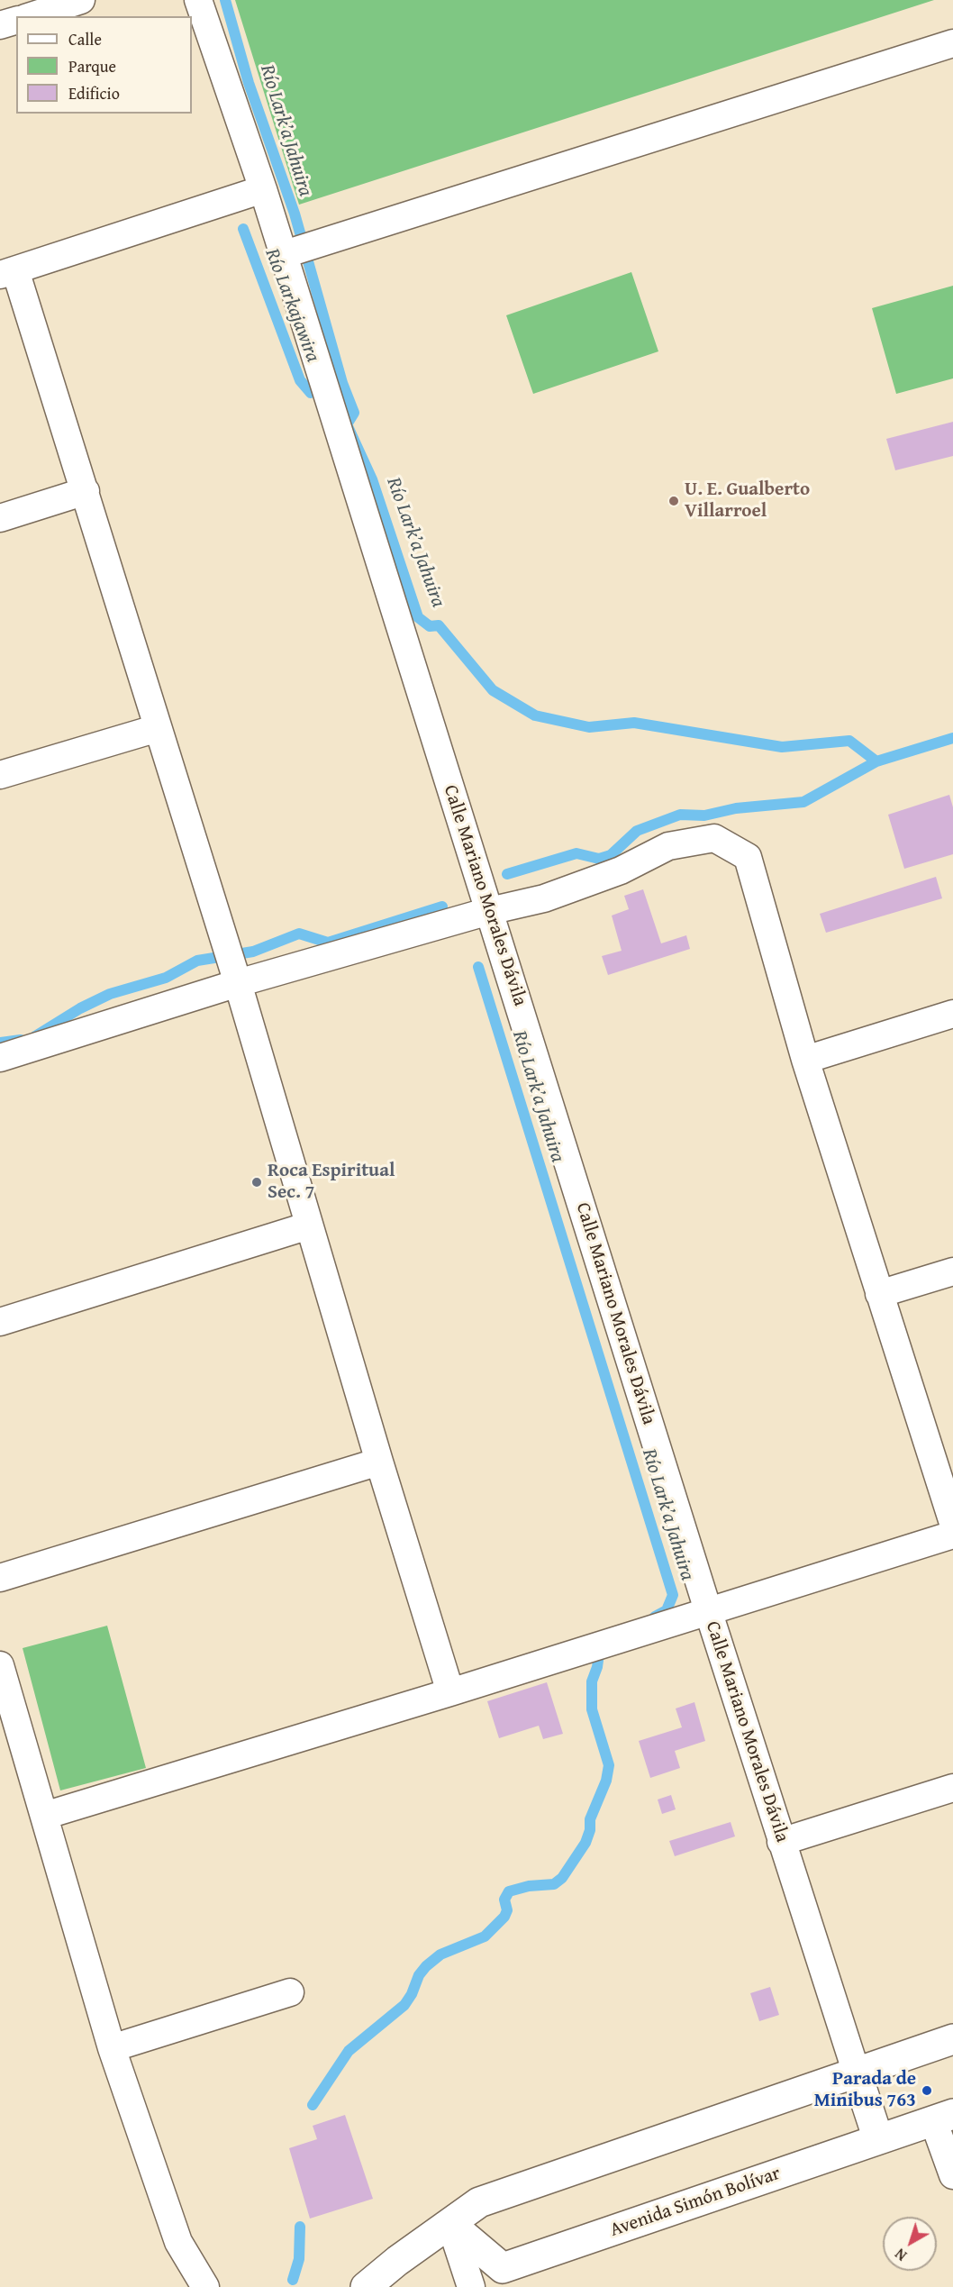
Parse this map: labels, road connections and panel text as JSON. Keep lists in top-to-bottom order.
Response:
{
  "streets": {
    "street": ["Calle Mariano Morales Dávila", "Avenida Simón Bolívar"]
  },
  "water": ["Río Lark’a Jahuira", "Río Larkajawira"],
  "places": ["U. E. Gualberto Villarroel", "Roca Espiritual Sec. 7", "Parada de Minibus 763"],
  "legend": ["Calle", "Parque", "Edificio"],
  "north": "bottom left"
}
